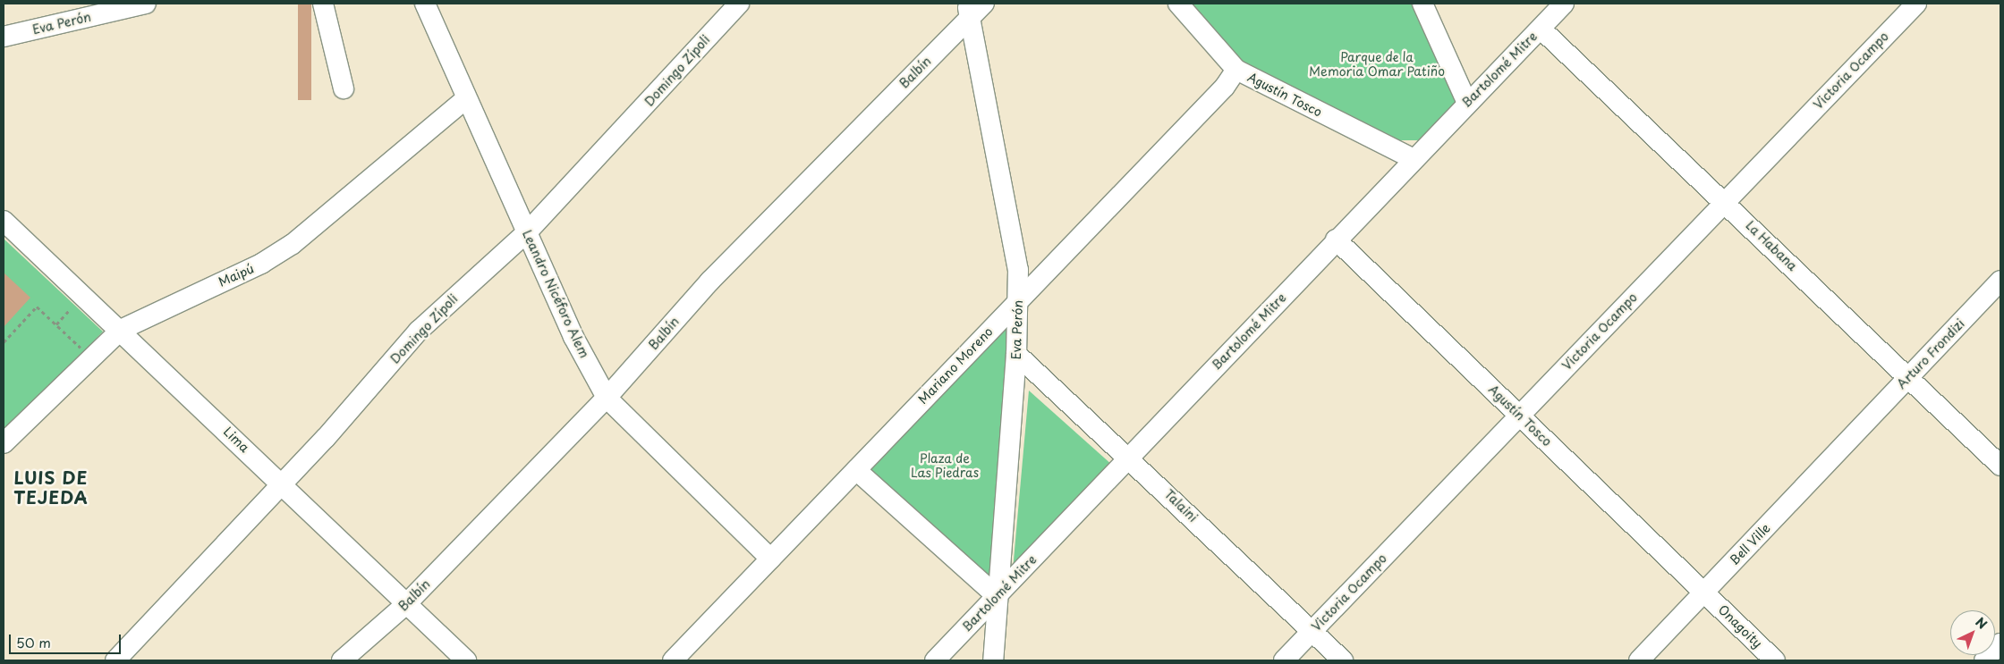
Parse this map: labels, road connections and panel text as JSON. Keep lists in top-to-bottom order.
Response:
{
  "streets": {
    "street": [
      "Eva Perón",
      "Bartolomé Mitre",
      "Domingo Zípoli",
      "Victoria Ocampo",
      "Balbín",
      "Agustín Tosco",
      "La Habana",
      "Maipú",
      "Leandro Nicéforo Alem",
      "Arturo Frondizi",
      "Mariano Moreno",
      "Lima",
      "Talaini",
      "Bell Ville",
      "Onagoity"
    ]
  },
  "crossings": [
    ["Eva Perón", "Bartolomé Mitre"],
    ["Eva Perón", "Balbín"],
    ["Eva Perón", "Mariano Moreno"],
    ["Eva Perón", "Talaini"],
    ["Bartolomé Mitre", "Agustín Tosco"],
    ["Bartolomé Mitre", "La Habana"],
    ["Bartolomé Mitre", "Talaini"],
    ["Domingo Zípoli", "Leandro Nicéforo Alem"],
    ["Domingo Zípoli", "Lima"],
    ["Victoria Ocampo", "Agustín Tosco"],
    ["Victoria Ocampo", "La Habana"],
    ["Victoria Ocampo", "Talaini"],
    ["Balbín", "Leandro Nicéforo Alem"],
    ["Balbín", "Lima"],
    ["Agustín Tosco", "Mariano Moreno"],
    ["Agustín Tosco", "Bell Ville"],
    ["Agustín Tosco", "Onagoity"],
    ["La Habana", "Arturo Frondizi"],
    ["Maipú", "Leandro Nicéforo Alem"],
    ["Maipú", "Lima"],
    ["Leandro Nicéforo Alem", "Mariano Moreno"],
    ["Arturo Frondizi", "Bell Ville"],
    ["Bell Ville", "Onagoity"]
  ],
  "districts": ["LUIS DE TEJEDA"],
  "parks": ["Parque de la Memoria Omar Patiño", "Plaza de Las Piedras"],
  "scale_bar": "50 m",
  "north": "top right"
}
